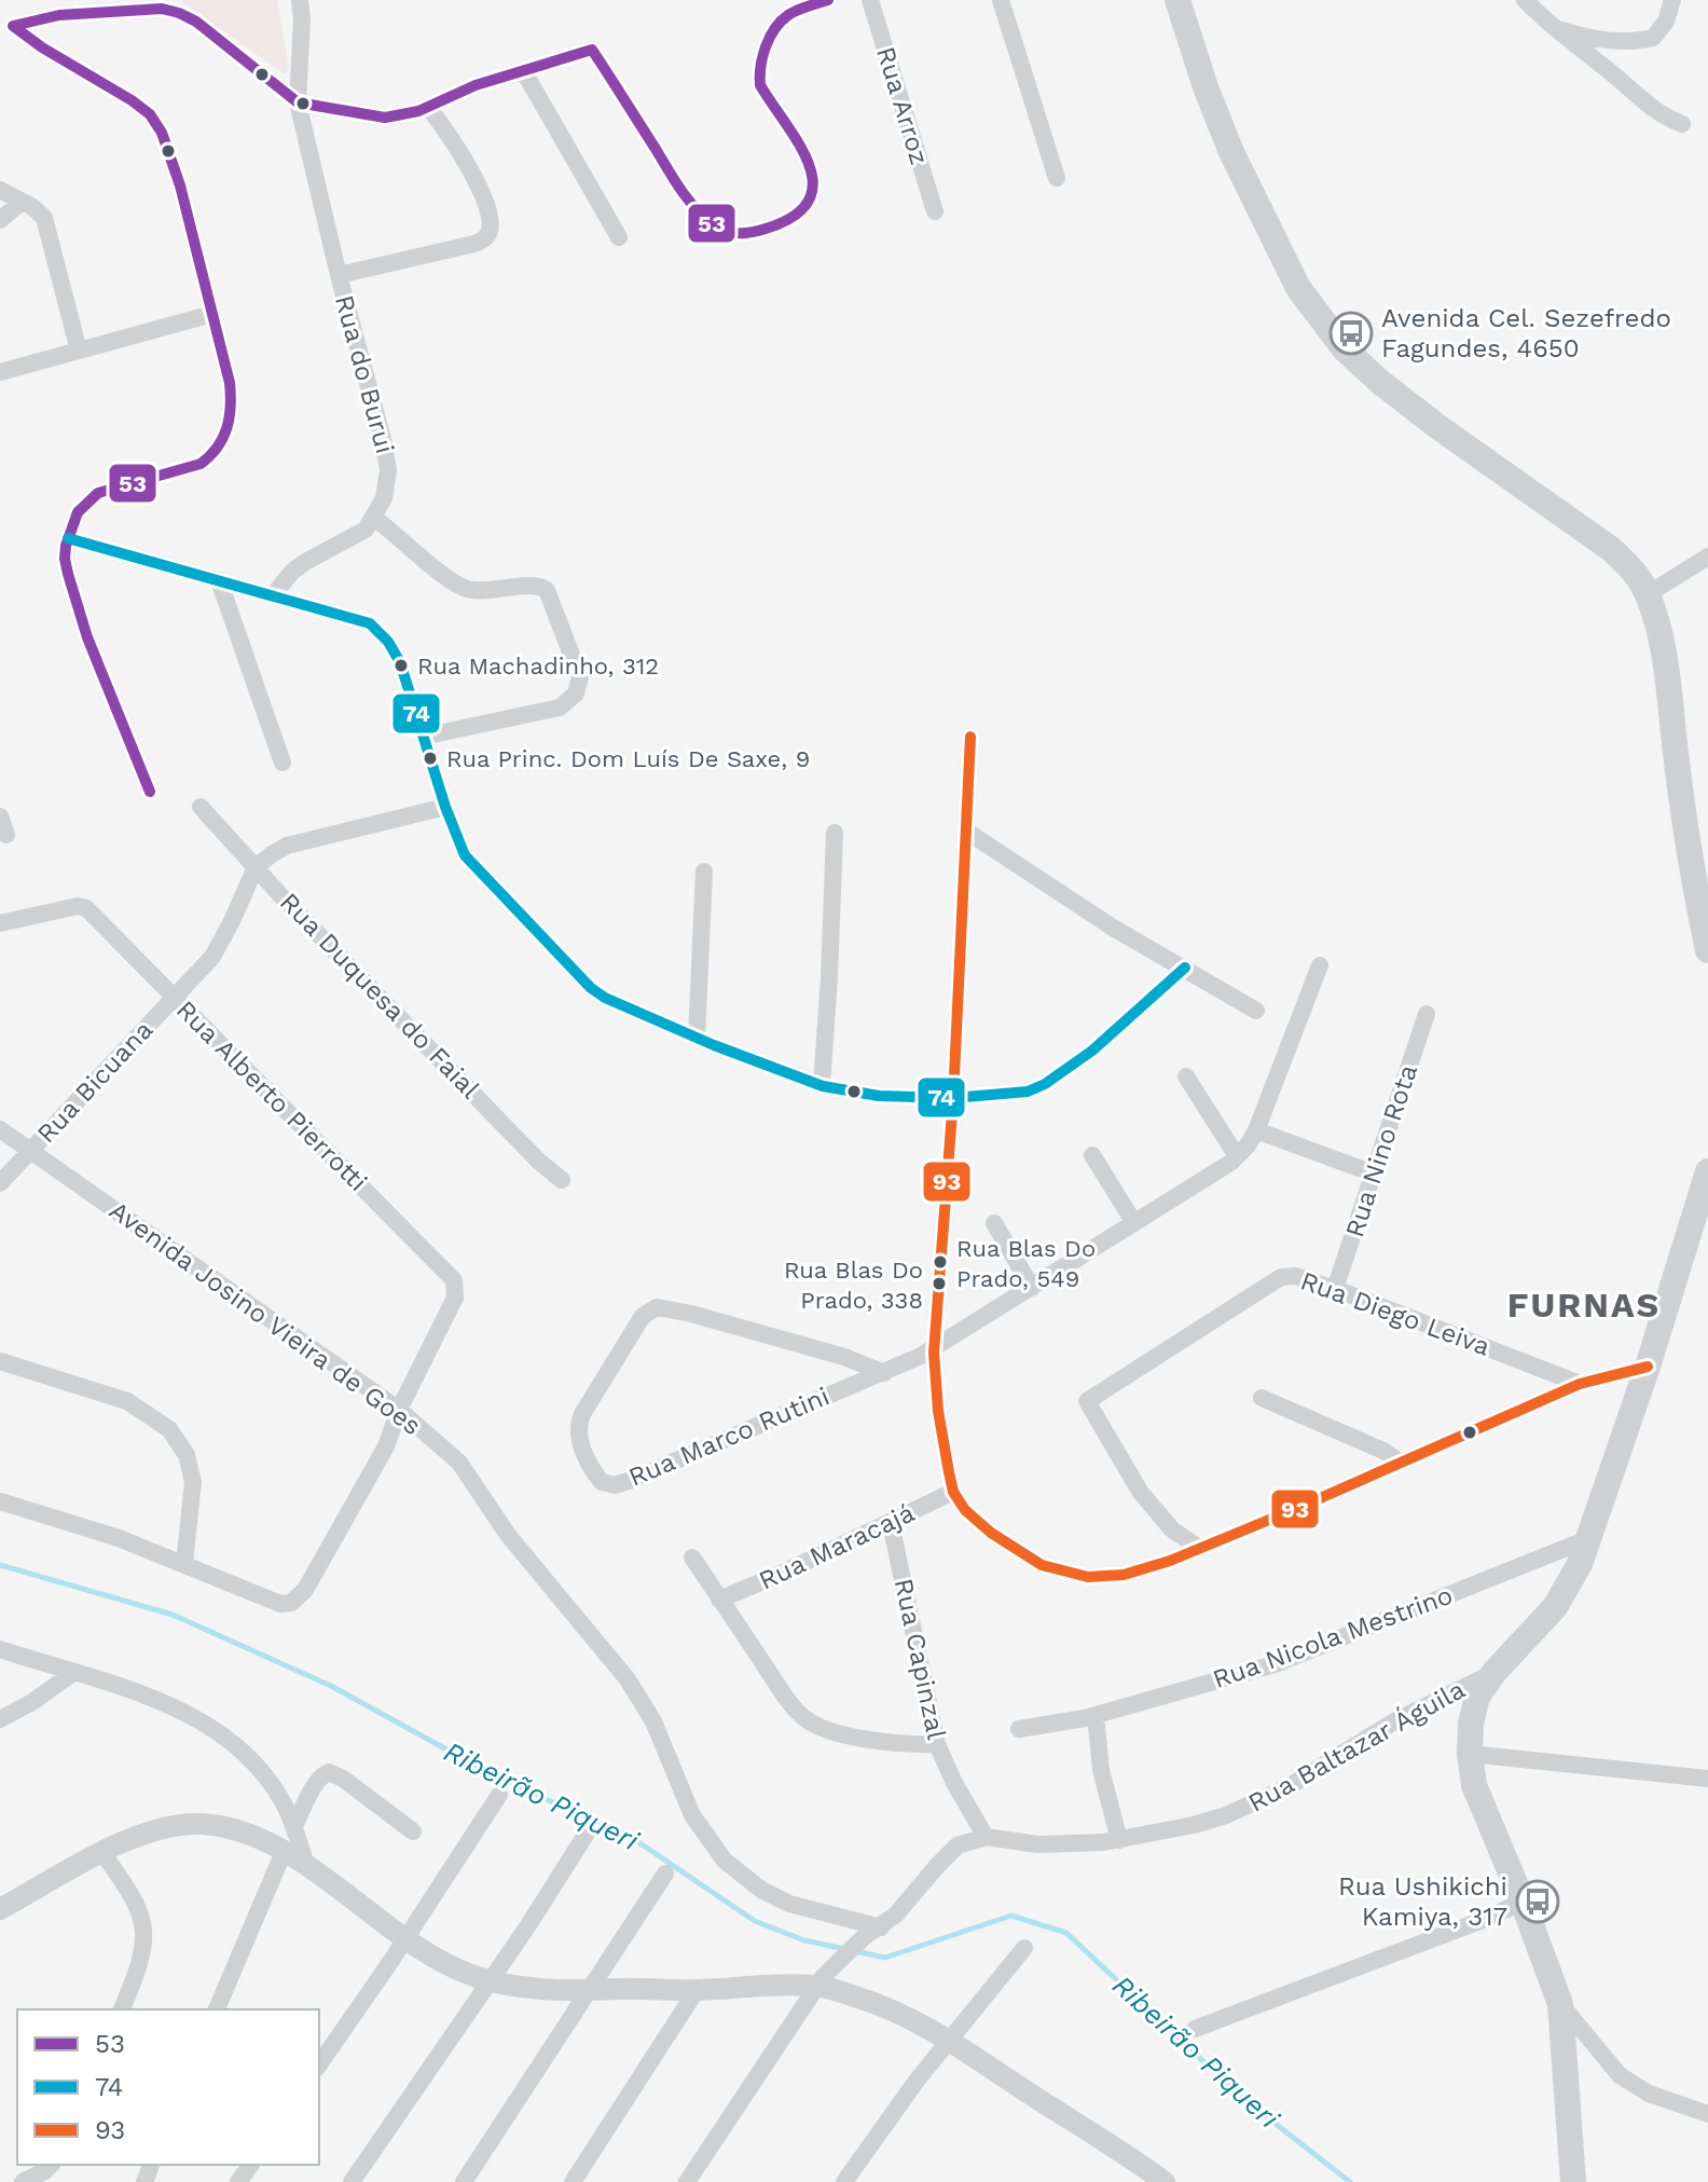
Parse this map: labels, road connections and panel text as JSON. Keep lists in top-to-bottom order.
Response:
{
  "streets": {
    "street": [
      "Rua Arroz",
      "Rua do Burui",
      "Rua Duquesa do Faial",
      "Rua Bicuana",
      "Rua Alberto Pierrotti",
      "Rua Nino Rota",
      "Rua Diego Leiva",
      "Avenida Josino Vieira de Goes",
      "Rua Marco Rutini",
      "Rua Maracajá",
      "Rua Nicola Mestrino",
      "Rua Capinzal",
      "Rua Baltazar Águila"
    ]
  },
  "crossings": [
    ["Rua Duquesa do Faial", "Rua Bicuana"],
    ["Rua Bicuana", "Rua Alberto Pierrotti"],
    ["Rua Bicuana", "Avenida Josino Vieira de Goes"],
    ["Rua Alberto Pierrotti", "Avenida Josino Vieira de Goes"],
    ["Rua Nino Rota", "Rua Diego Leiva"],
    ["Rua Maracajá", "Rua Capinzal"],
    ["Rua Capinzal", "Rua Baltazar Águila"]
  ],
  "districts": ["FURNAS"],
  "water": ["Ribeirão Piqueri"],
  "places": {
    "bus stop": ["Avenida Cel. Sezefredo Fagundes, 4650", "Rua Ushikichi Kamiya, 317"],
    "other": [
      "Rua Machadinho, 312",
      "Rua Princ. Dom Luís De Saxe, 9",
      "Rua Blas Do Prado, 549",
      "Rua Blas Do Prado, 338"
    ]
  },
  "lines": ["transit line 53", "transit line 74", "transit line 93"],
  "legend": ["53", "74", "93"]
}
